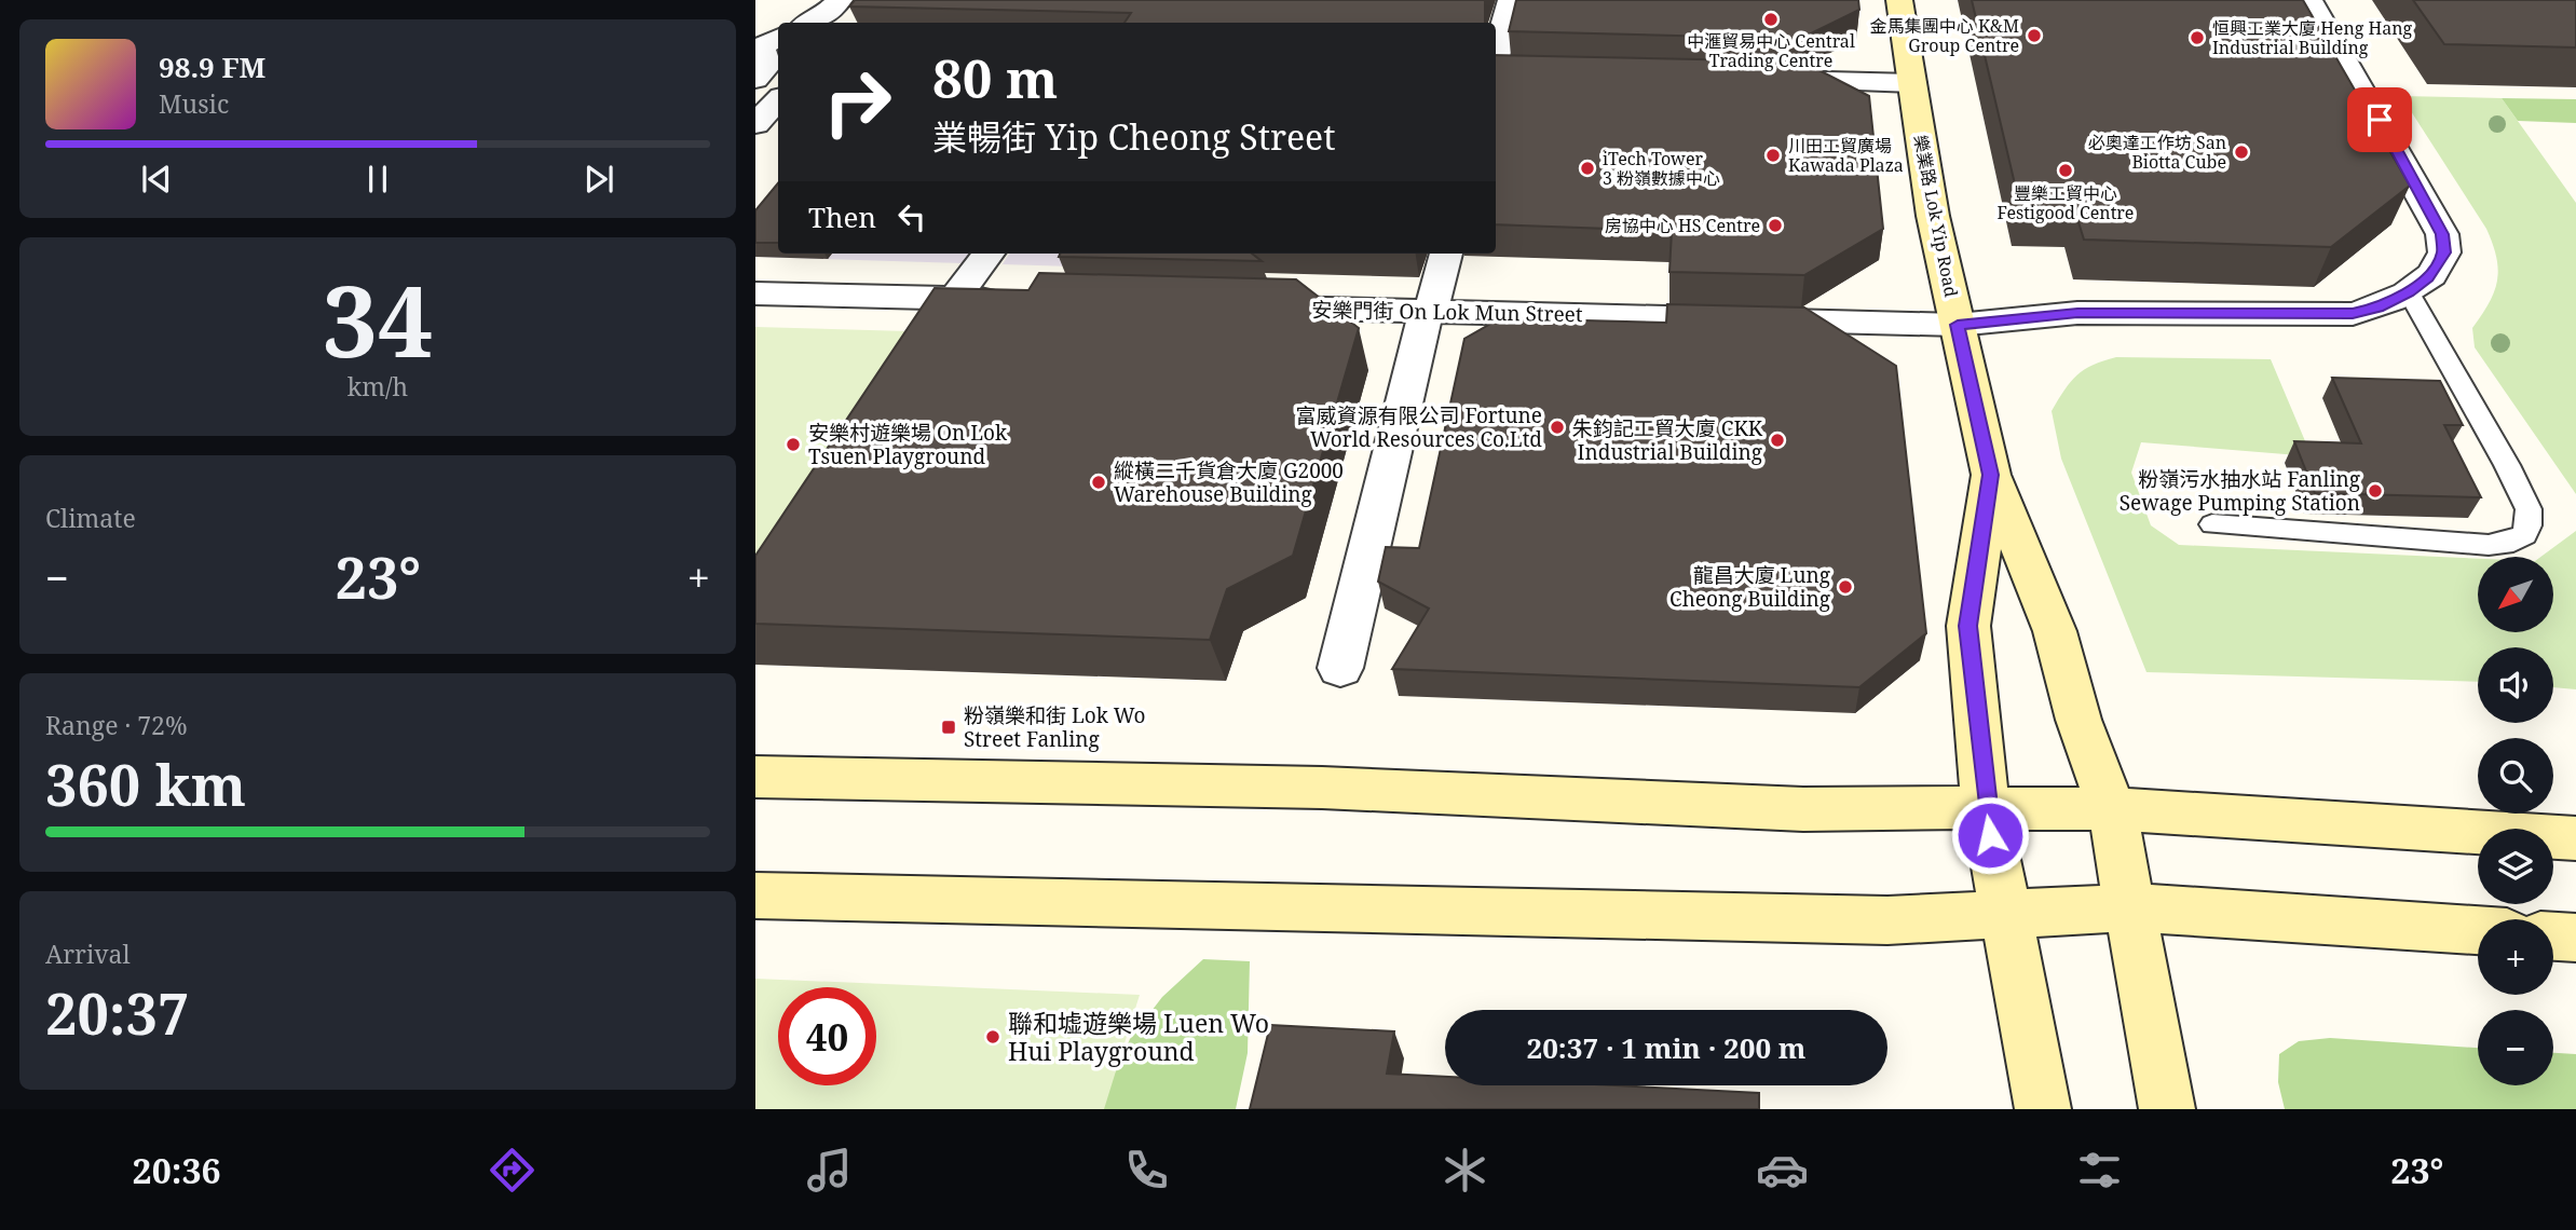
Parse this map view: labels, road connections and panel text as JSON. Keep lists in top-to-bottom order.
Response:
{
  "streets": {
    "main road": ["樂業路 Lok Yip Road"],
    "street": ["安樂門街 On Lok Mun Street"]
  },
  "crossings": [
    ["樂業路 Lok Yip Road", "安樂門街 On Lok Mun Street"]
  ],
  "places": {
    "other": [
      "中滙貿易中心 Central Trading Centre",
      "金馬集團中心 K&M Group Centre",
      "恒興工業大廈 Heng Hang Industrial Building",
      "必奧達工作坊 San Biotta Cube",
      "川田工貿廣場 Kawada Plaza",
      "iTech Tower 3 粉嶺數據中心",
      "豐樂工貿中心 Festigood Centre",
      "房協中心 HS Centre",
      "富威資源有限公司 Fortune World Resources Co.Ltd",
      "朱鈞記工貿大廈 CKK Industrial Building",
      "安樂村遊樂場 On Lok Tsuen Playground",
      "縱橫二千貨倉大廈 G2000 Warehouse Building",
      "粉嶺污水抽水站 Fanling Sewage Pumping Station",
      "龍昌大廈 Lung Cheong Building",
      "聯和墟遊樂場 Luen Wo Hui Playground"
    ],
    "transit": ["粉嶺樂和街 Lok Wo Street Fanling"]
  },
  "north": "bottom left",
  "page": {
    "turn": ["80 m", "業暢街 Yip Cheong Street"],
    "song": ["98.9 FM", "Music"],
    "then": "Then",
    "tile": [
      ["34", "km/h"],
      "Climate",
      ["Range · 72%", "360 km"],
      ["Arrival", "20:37"]
    ],
    "heat": ["−", "23°", "+"],
    "map_buttons": ["+", "−"],
    "limit": "40",
    "trip": "20:37 · 1 min · 200 m",
    "tabs": ["20:36", "23°"]
  }
}
